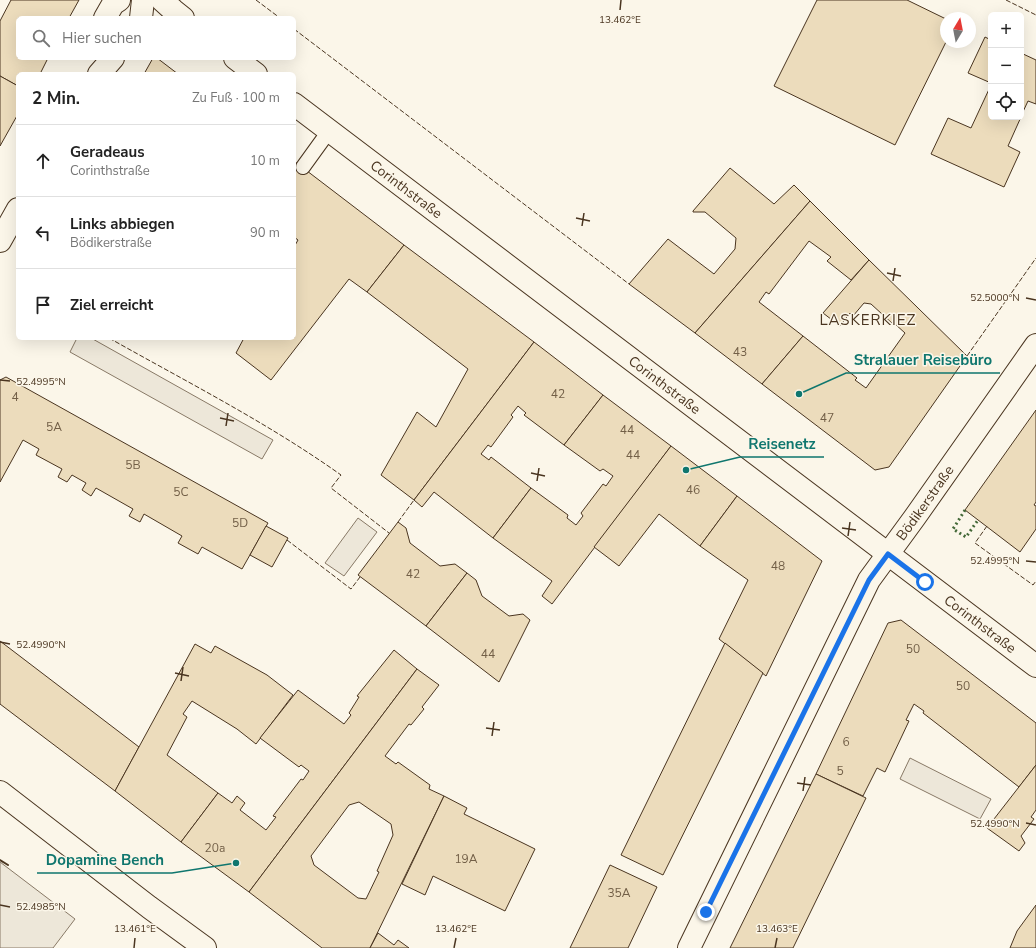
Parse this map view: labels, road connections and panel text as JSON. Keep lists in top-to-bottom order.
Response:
{
  "streets": {
    "street": ["Corinthstraße", "Bödikerstraße"]
  },
  "crossings": [
    ["Corinthstraße", "Bödikerstraße"]
  ],
  "districts": ["LASKERKIEZ"],
  "places": ["Stralauer Reisebüro", "Reisenetz", "Dopamine Bench"],
  "house_numbers": [
    "43",
    "42",
    "4",
    "47",
    "5A",
    "44",
    "44",
    "5B",
    "46",
    "5C",
    "5D",
    "48",
    "42",
    "50",
    "44",
    "50",
    "6",
    "5",
    "20a",
    "19A",
    "35A"
  ],
  "north": "top",
  "page": {
    "map_buttons": ["+", "−"],
    "search": "Hier suchen",
    "heading": ["2 Min.", "Zu Fuß · 100 m"],
    "list": [
      ["Geradeaus", "Corinthstraße", "10 m"],
      ["Links abbiegen", "Bödikerstraße", "90 m"],
      "Ziel erreicht"
    ]
  },
  "coordinates": [
    "13.462°E",
    "52.5000°N",
    "52.4995°N",
    "52.4990°N",
    "52.4985°N",
    "13.461°E",
    "13.463°E"
  ]
}
